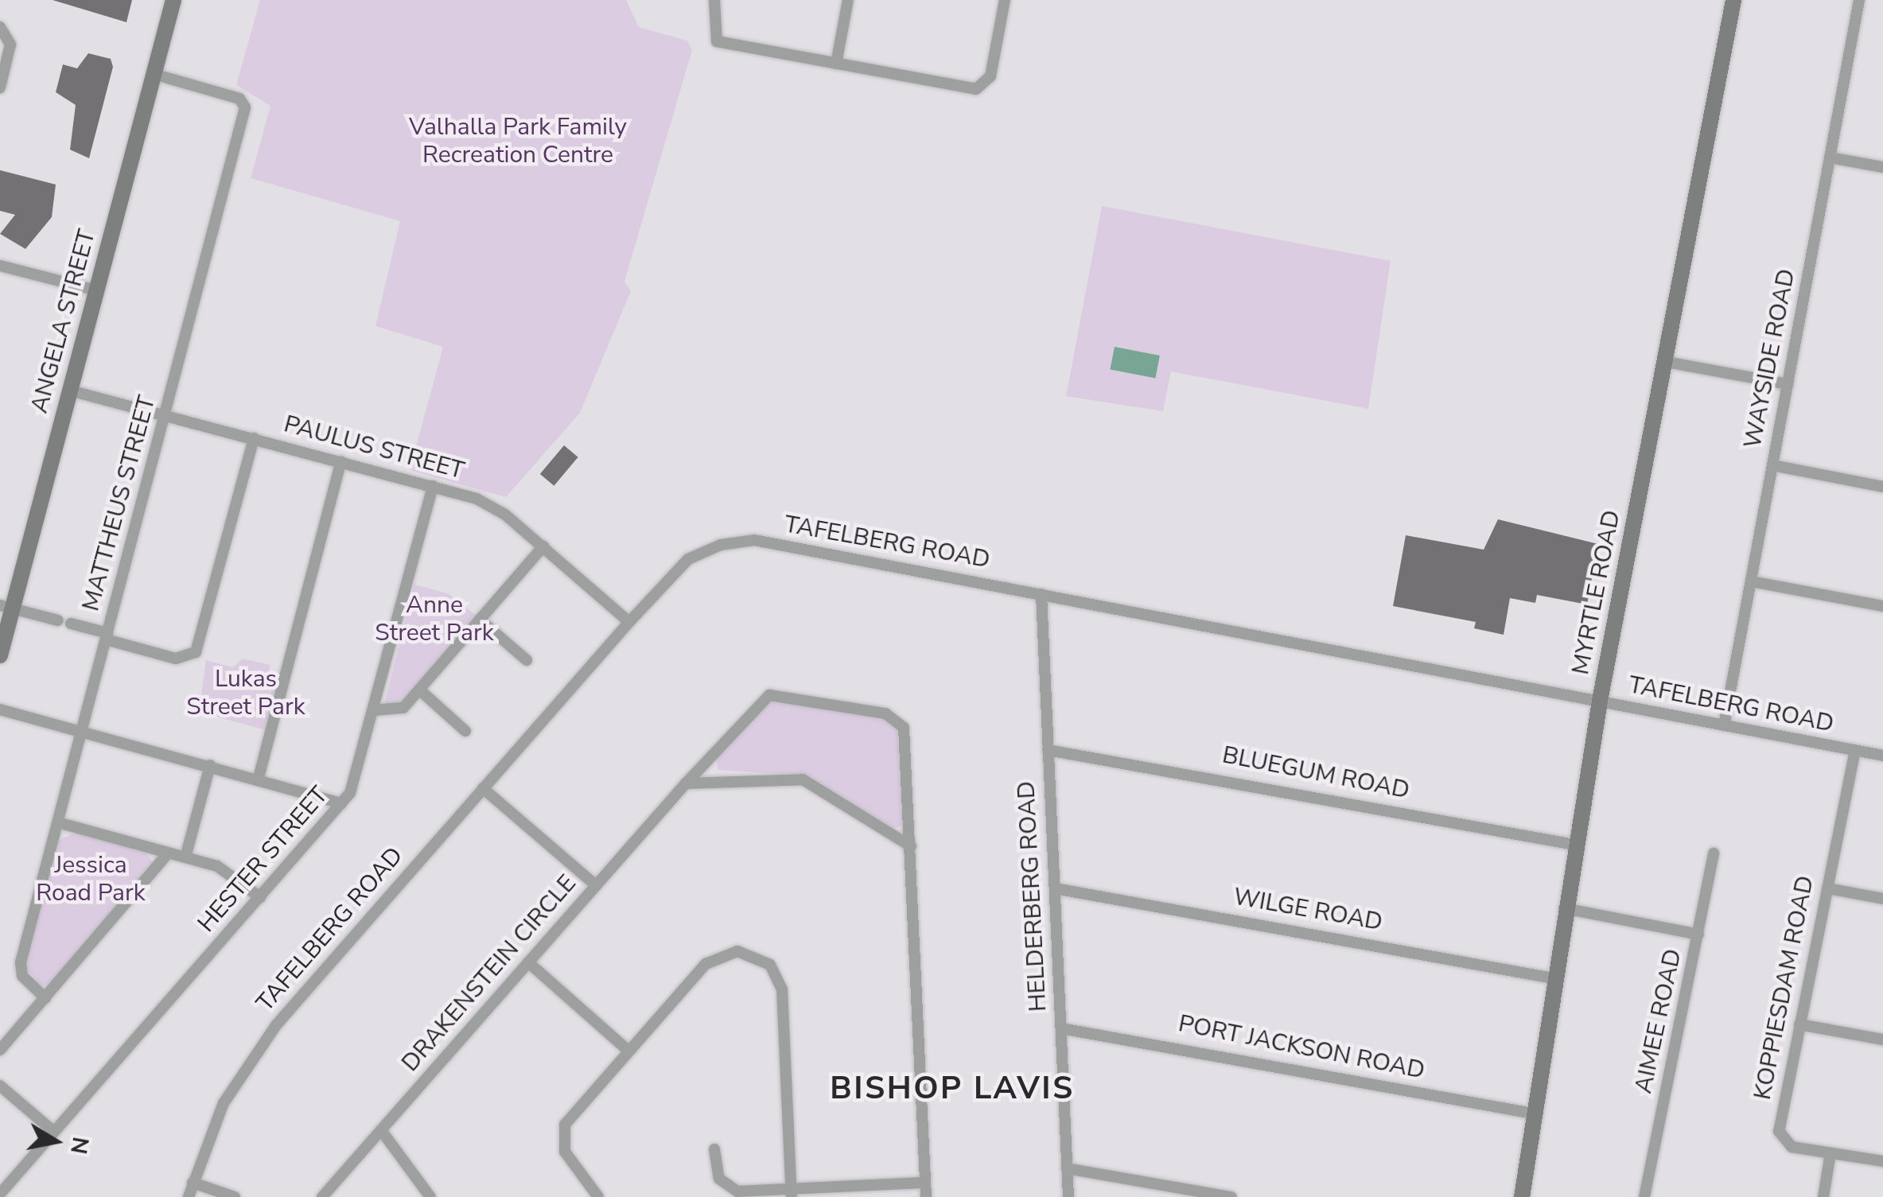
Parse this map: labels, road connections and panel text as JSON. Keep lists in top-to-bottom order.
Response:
{
  "streets": {
    "street": [
      "ANGELA STREET",
      "WAYSIDE ROAD",
      "PAULUS STREET",
      "MATTHEUS STREET",
      "TAFELBERG ROAD",
      "MYRTLE ROAD",
      "BLUEGUM ROAD",
      "HESTER STREET",
      "HELDERBERG ROAD",
      "WILGE ROAD",
      "DRAKENSTEIN CIRCLE",
      "KOPPIESDAM ROAD",
      "AIMEE ROAD",
      "PORT JACKSON ROAD"
    ]
  },
  "crossings": [
    ["ANGELA STREET", "PAULUS STREET"],
    ["ANGELA STREET", "MATTHEUS STREET"],
    ["WAYSIDE ROAD", "TAFELBERG ROAD"],
    ["PAULUS STREET", "MATTHEUS STREET"],
    ["PAULUS STREET", "TAFELBERG ROAD"],
    ["PAULUS STREET", "HESTER STREET"],
    ["TAFELBERG ROAD", "MYRTLE ROAD"],
    ["TAFELBERG ROAD", "HELDERBERG ROAD"],
    ["TAFELBERG ROAD", "KOPPIESDAM ROAD"],
    ["MYRTLE ROAD", "BLUEGUM ROAD"],
    ["MYRTLE ROAD", "WILGE ROAD"],
    ["MYRTLE ROAD", "PORT JACKSON ROAD"],
    ["BLUEGUM ROAD", "HELDERBERG ROAD"],
    ["HELDERBERG ROAD", "WILGE ROAD"],
    ["HELDERBERG ROAD", "PORT JACKSON ROAD"]
  ],
  "districts": ["BISHOP LAVIS"],
  "parks": [
    "Valhalla Park Family Recreation Centre",
    "Anne Street Park",
    "Lukas Street Park",
    "Jessica Road Park"
  ],
  "north": "right"
}
